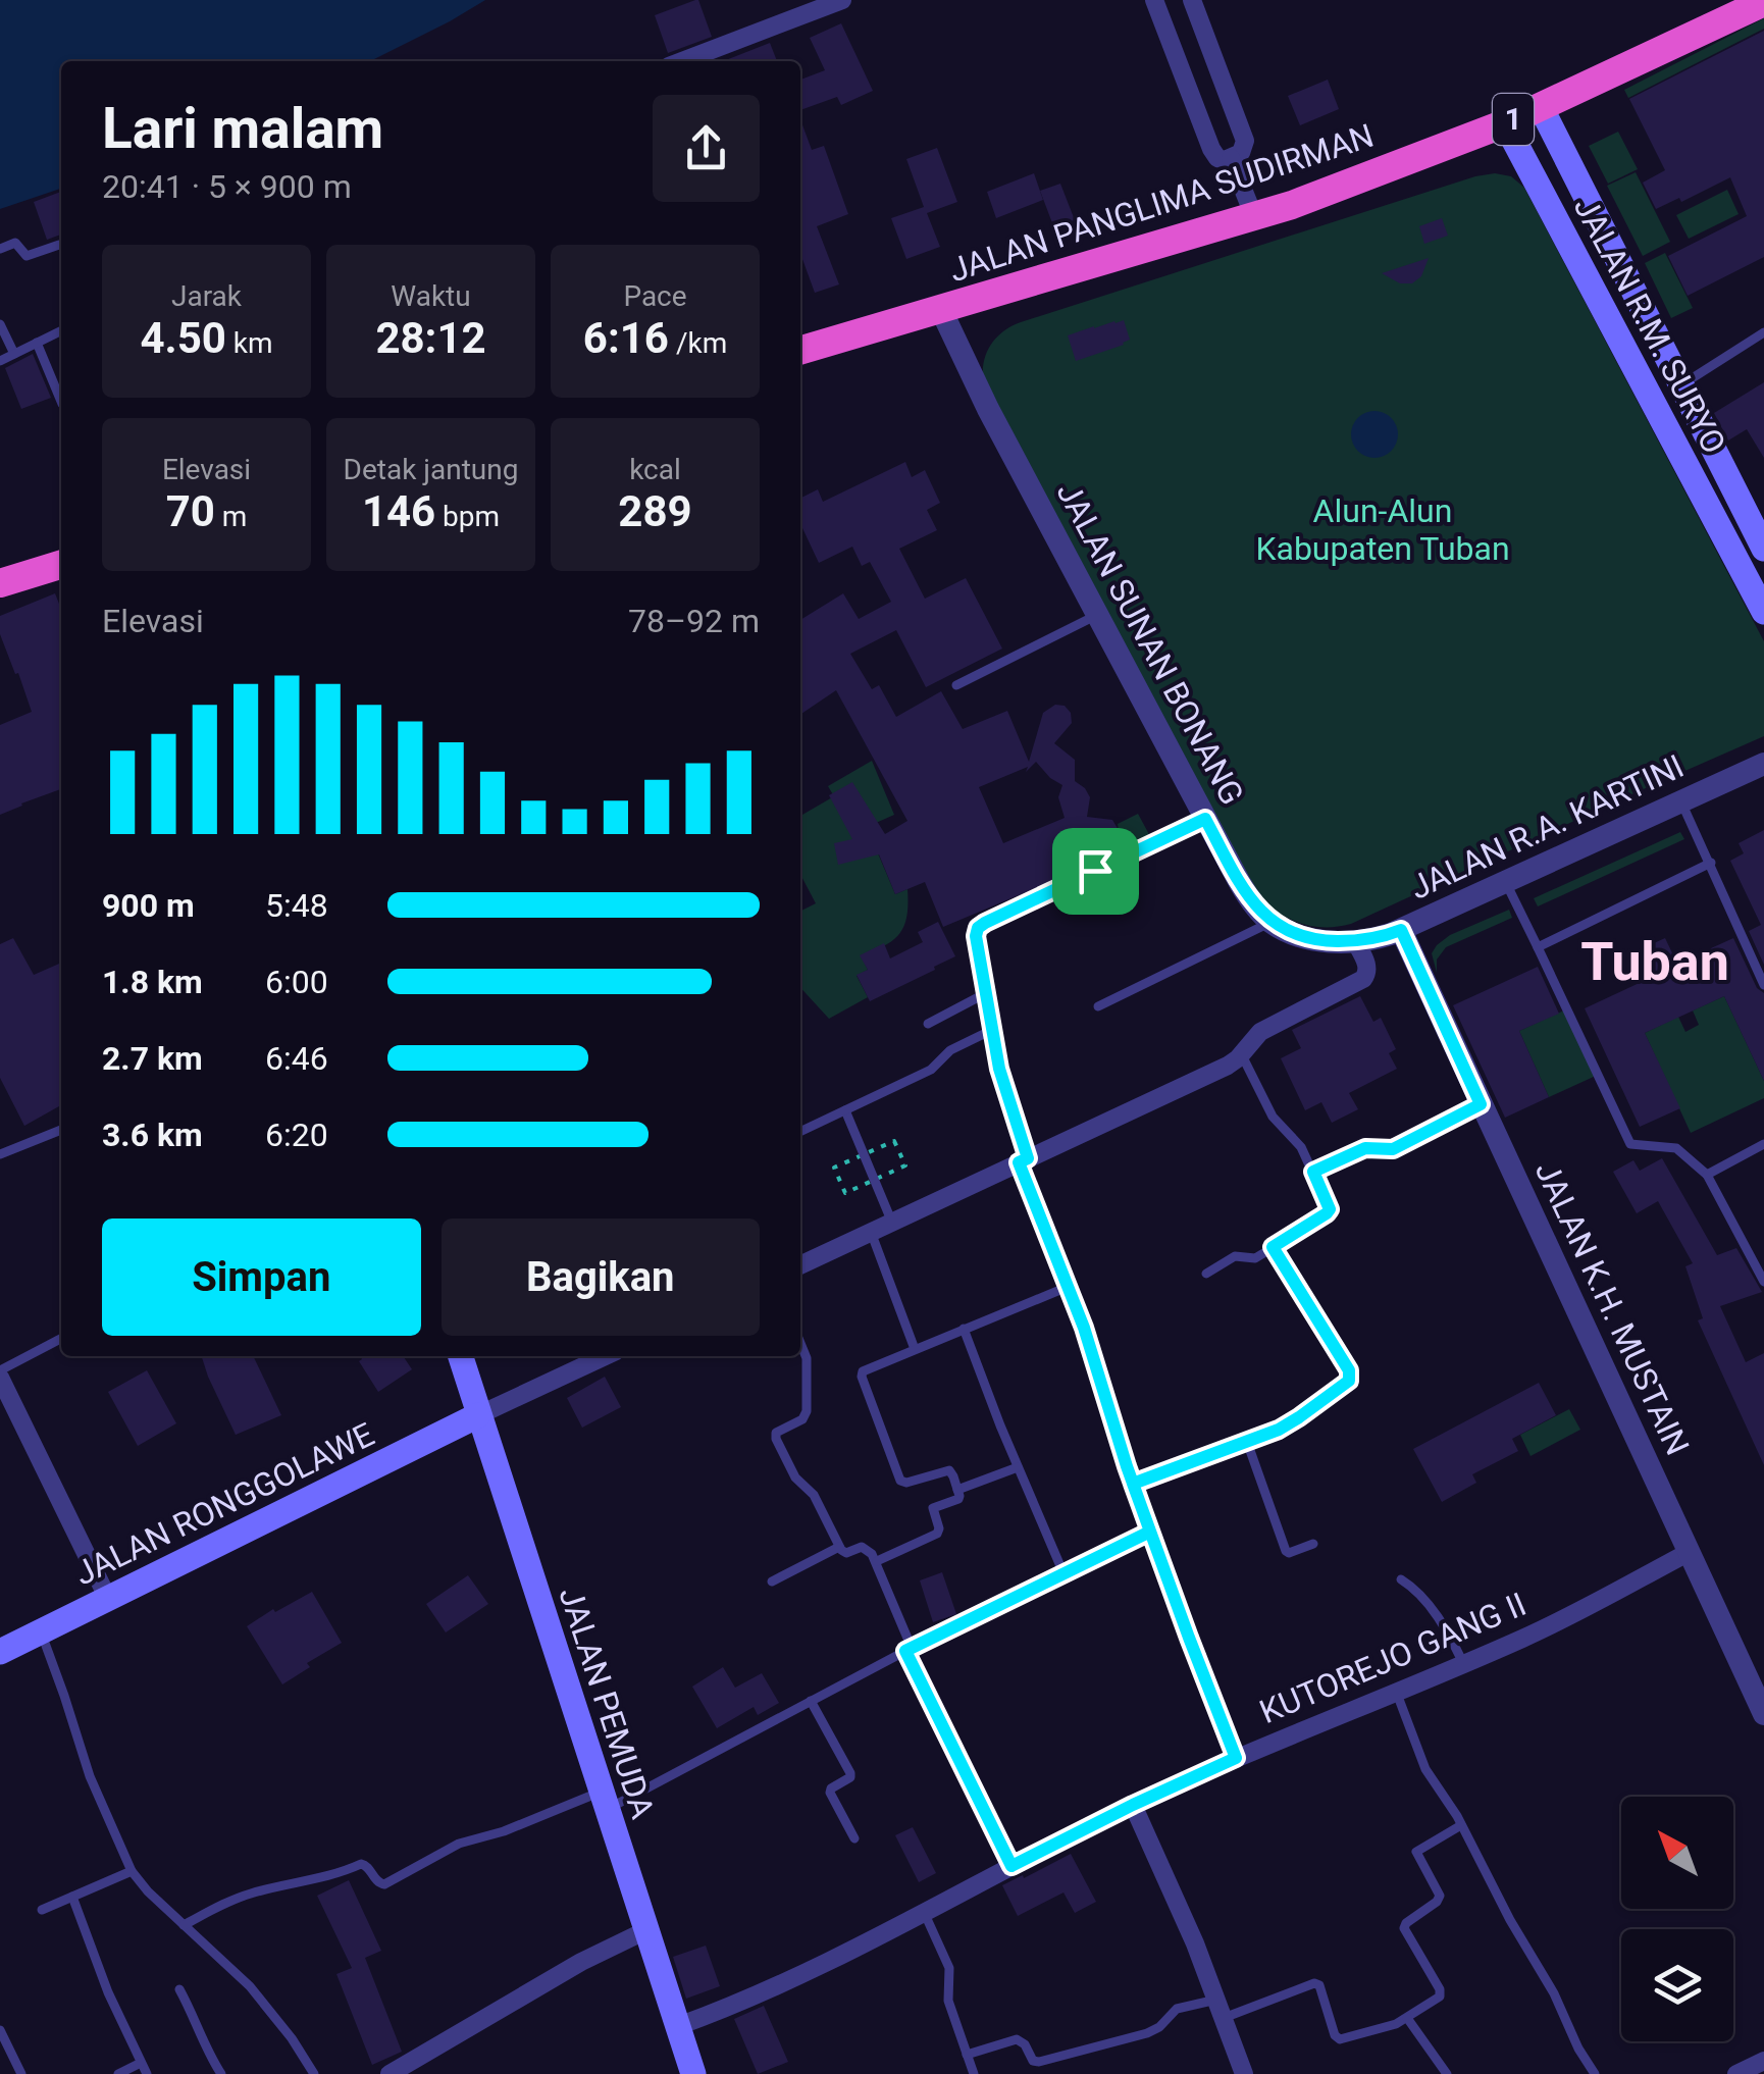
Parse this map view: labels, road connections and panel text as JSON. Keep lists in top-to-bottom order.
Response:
{
  "streets": {
    "highway": ["1", "JALAN PANGLIMA SUDIRMAN"],
    "main road": ["JALAN R.M. SURYO", "JALAN RONGGOLAWE", "JALAN PEMUDA"],
    "street": [
      "JALAN SUNAN BONANG",
      "JALAN R.A. KARTINI",
      "JALAN K.H. MUSTAIN",
      "KUTOREJO GANG II"
    ]
  },
  "crossings": [
    ["JALAN PANGLIMA SUDIRMAN", "JALAN R.M. SURYO"],
    ["JALAN PANGLIMA SUDIRMAN", "JALAN SUNAN BONANG"],
    ["JALAN R.A. KARTINI", "JALAN K.H. MUSTAIN"],
    ["JALAN K.H. MUSTAIN", "KUTOREJO GANG II"],
    ["JALAN RONGGOLAWE", "JALAN PEMUDA"],
    ["KUTOREJO GANG II", "JALAN PEMUDA"]
  ],
  "districts": ["Tuban"],
  "parks": ["Alun-Alun Kabupaten Tuban"],
  "north": "top left",
  "page": {
    "heading": ["Lari malam", "20:41 · 5 × 900 m"],
    "stats": [
      ["Jarak", "4.50 km"],
      ["Waktu", "28:12"],
      ["Pace", "6:16 /km"],
      ["Elevasi", "70 m"],
      ["Detak jantung", "146 bpm"],
      ["kcal", "289"]
    ],
    "chart": ["Elevasi", "78–92 m"],
    "list": [
      {
        "name": "900 m",
        "note": "5:48"
      },
      {
        "name": "1.8 km",
        "note": "6:00"
      },
      {
        "name": "2.7 km",
        "note": "6:46"
      },
      {
        "name": "3.6 km",
        "note": "6:20"
      }
    ],
    "buttons": ["Simpan", "Bagikan"]
  }
}
